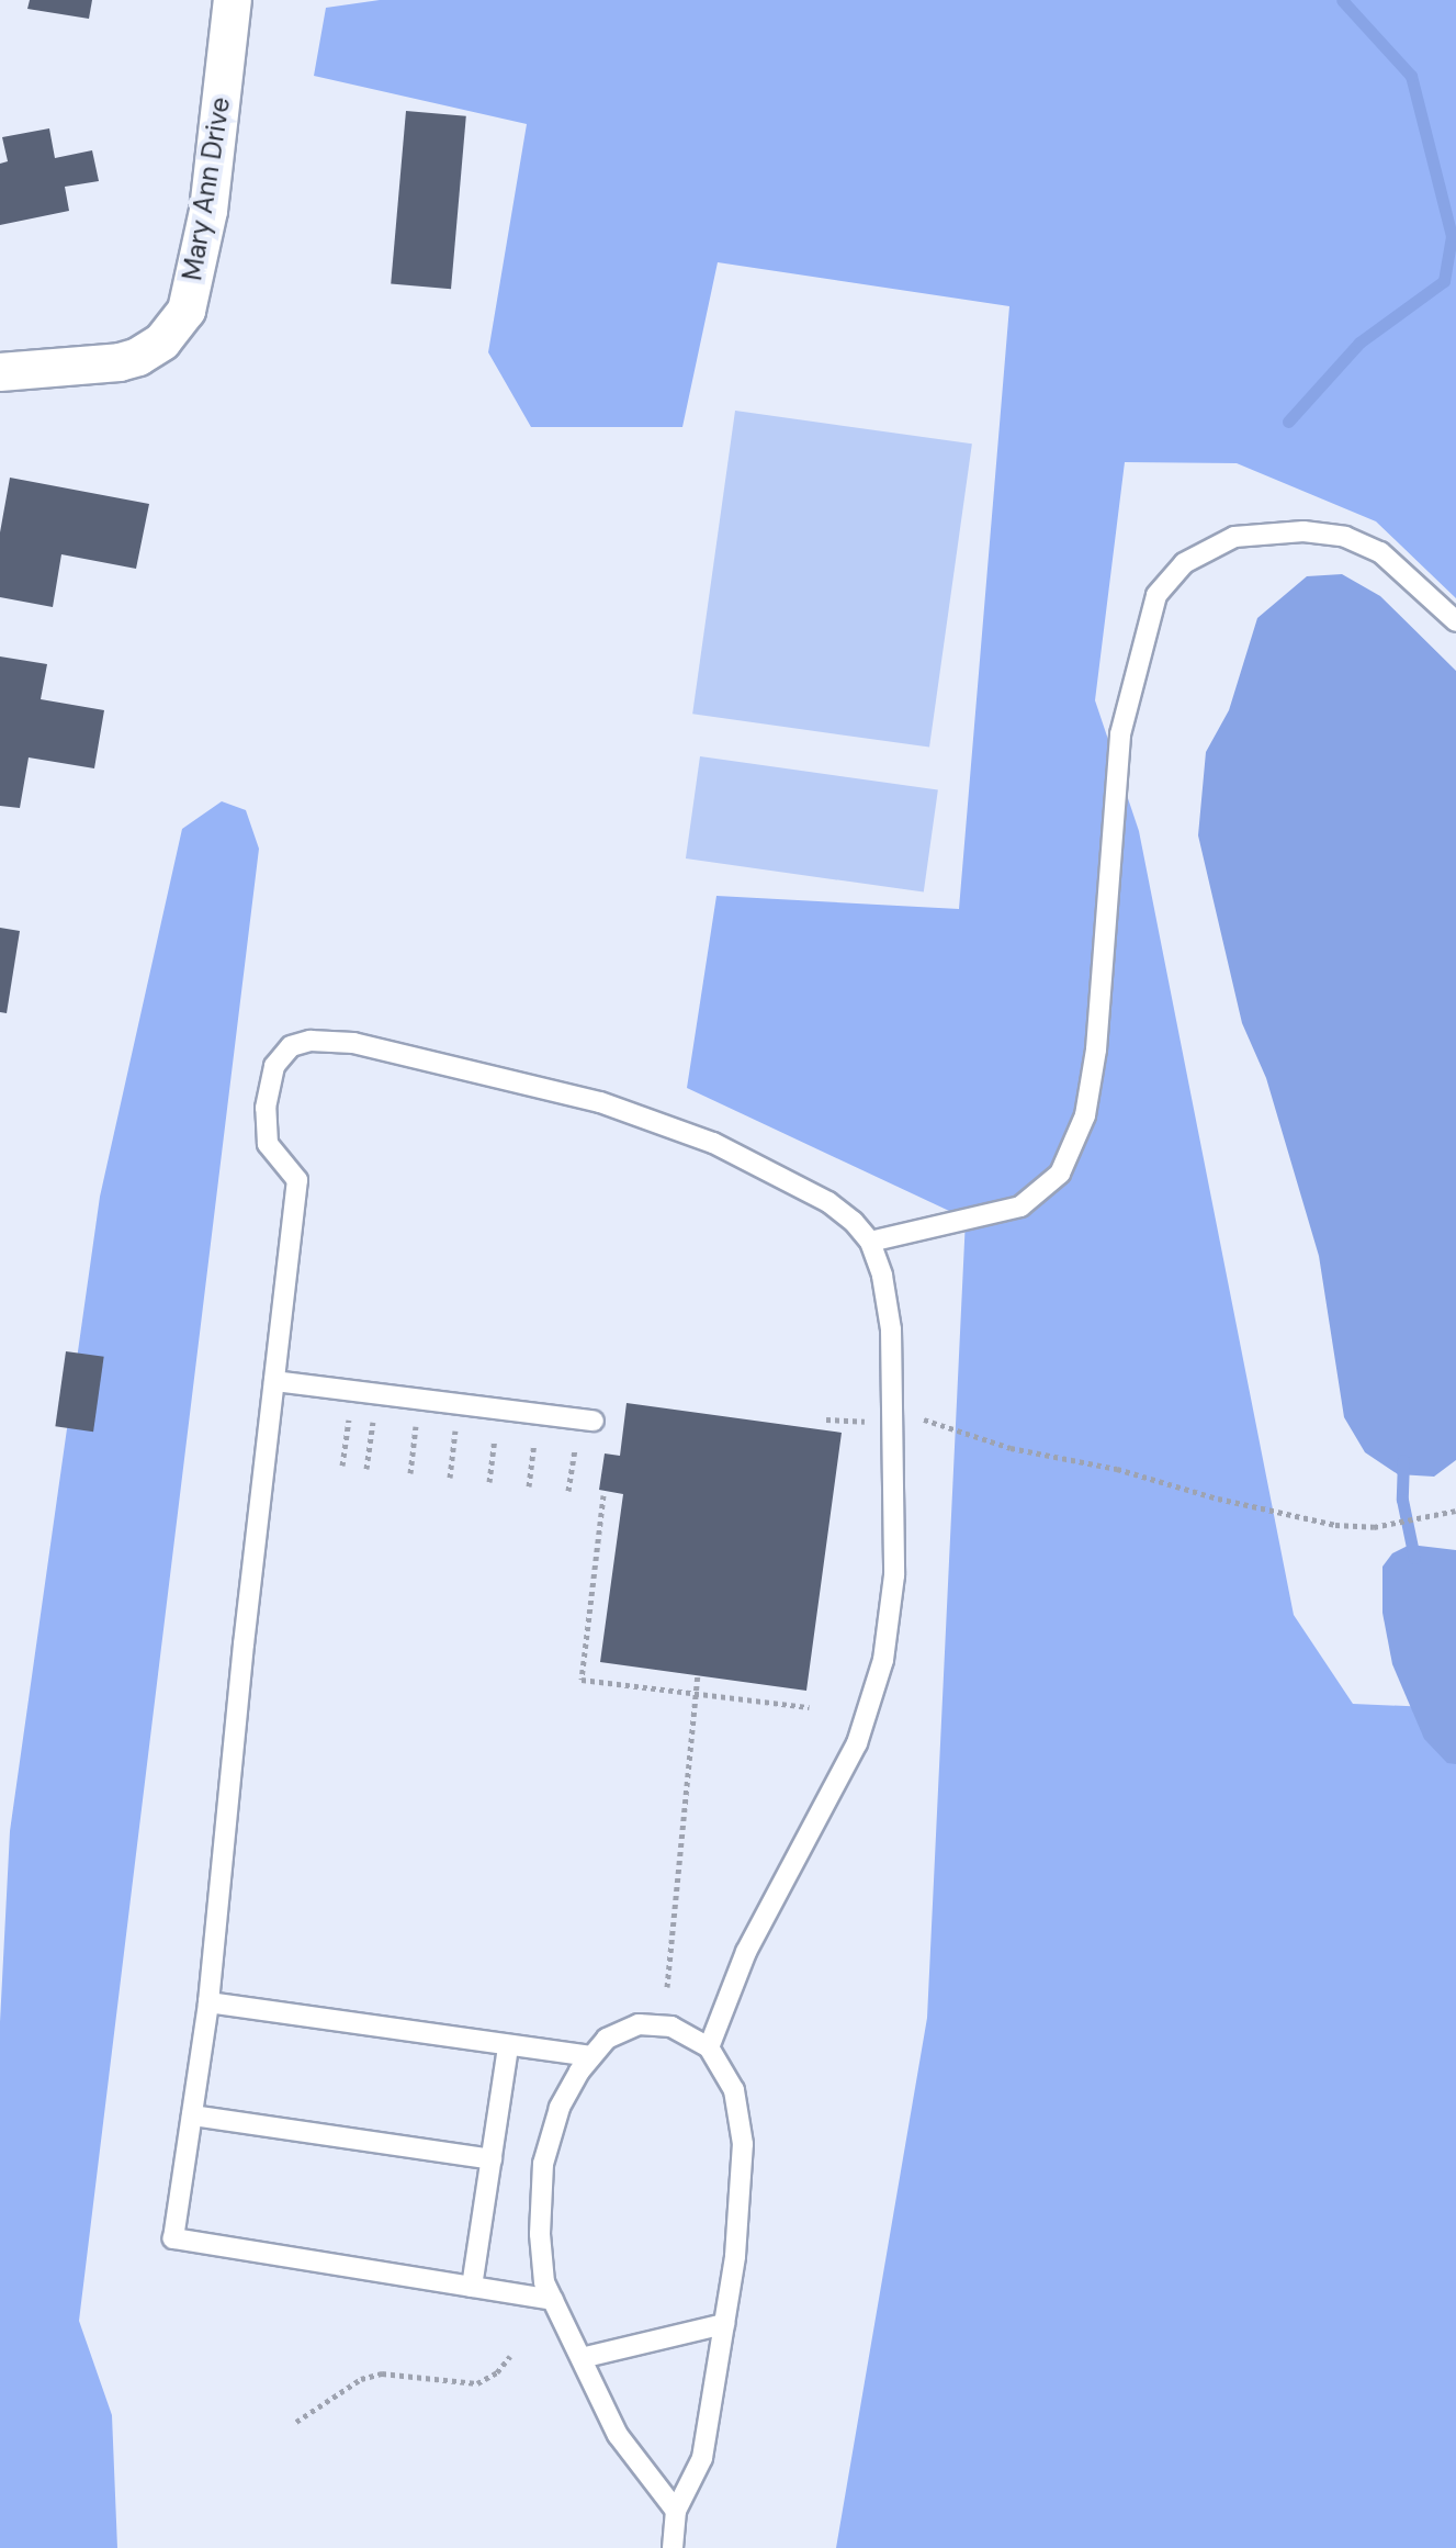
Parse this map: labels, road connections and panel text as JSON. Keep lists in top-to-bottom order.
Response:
{
  "streets": {
    "street": ["Mary Ann Drive"]
  }
}
